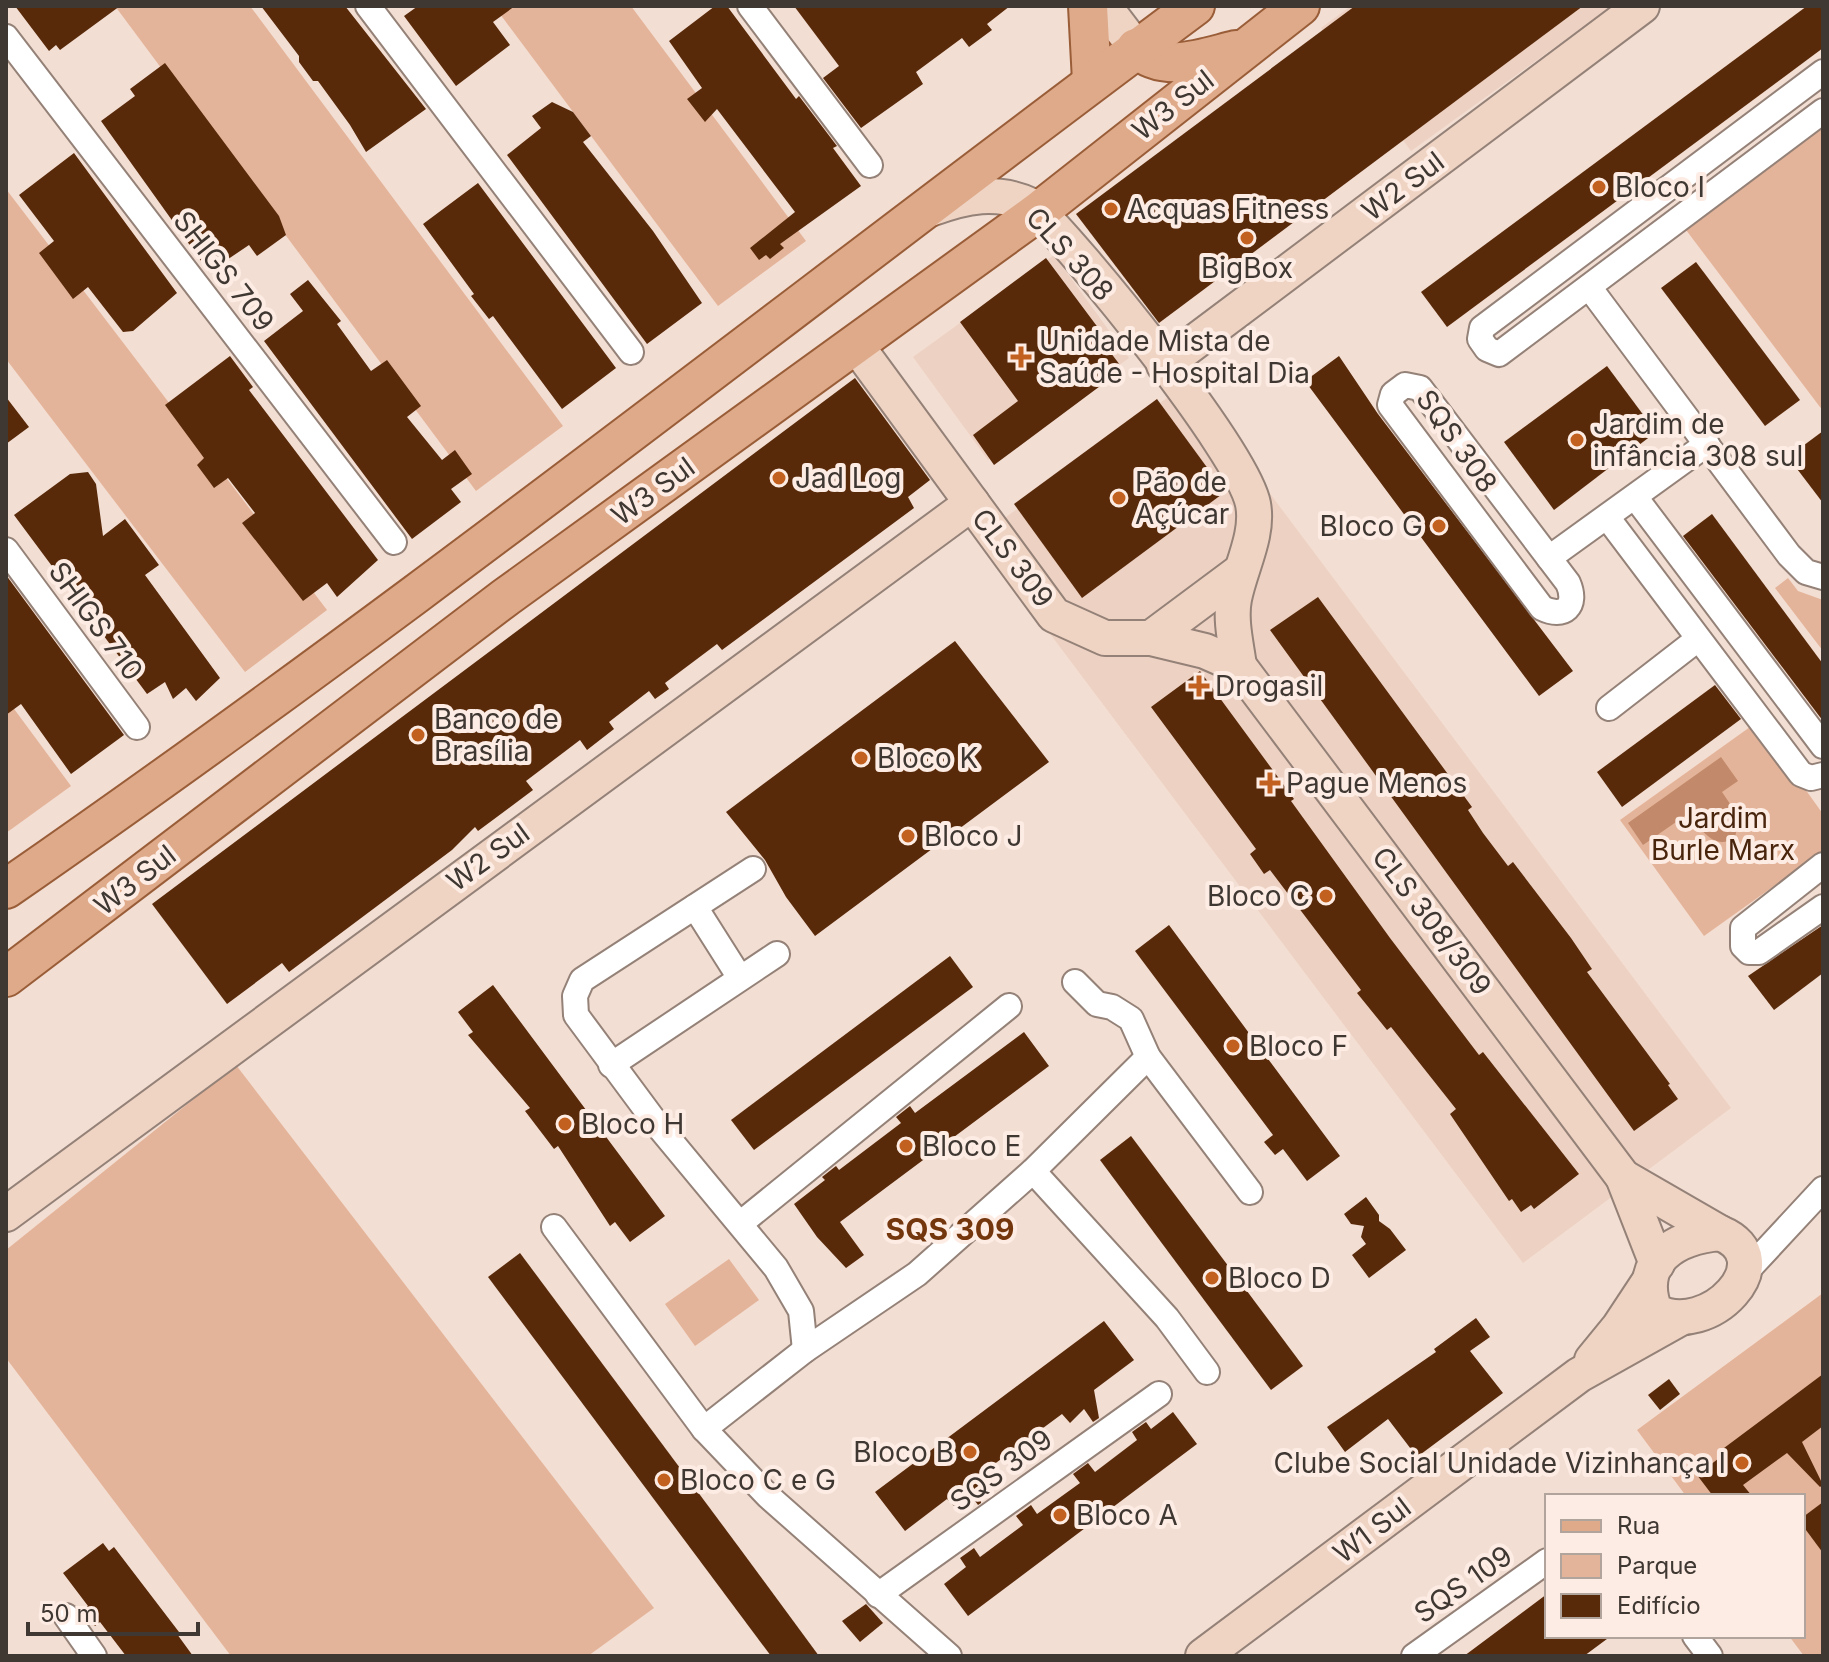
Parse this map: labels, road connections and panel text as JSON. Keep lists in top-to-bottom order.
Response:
{
  "streets": {
    "main road": ["W3 Sul"],
    "street": [
      "W2 Sul",
      "CLS 308",
      "SHIGS 709",
      "SQS 308",
      "CLS 309",
      "SHIGS 710",
      "CLS 308/309",
      "SQS 309",
      "W1 Sul",
      "SQS 109"
    ]
  },
  "crossings": [
    ["W3 Sul", "CLS 308"],
    ["W3 Sul", "CLS 309"],
    ["W2 Sul", "CLS 308"],
    ["W2 Sul", "CLS 309"],
    ["CLS 308", "CLS 309"],
    ["CLS 308", "CLS 308/309"],
    ["CLS 309", "CLS 308/309"],
    ["CLS 308/309", "W1 Sul"]
  ],
  "districts": ["SQS 309"],
  "parks": ["Jardim Burle Marx"],
  "places": {
    "other": [
      "Bloco I",
      "Acquas Fitness",
      "BigBox",
      "Jardim de infância 308 sul",
      "Jad Log",
      "Pão de Açúcar",
      "Bloco G",
      "Banco de Brasília",
      "Bloco K",
      "Bloco J",
      "Bloco C",
      "Bloco F",
      "Bloco H",
      "Bloco E",
      "Bloco D",
      "Bloco B",
      "Clube Social Unidade Vizinhança I",
      "Bloco C e G",
      "Bloco A"
    ],
    "health": ["Unidade Mista de Saúde - Hospital Dia", "Drogasil", "Pague Menos"]
  },
  "legend": ["Rua", "Parque", "Edifício"],
  "scale_bar": "50 m"
}
